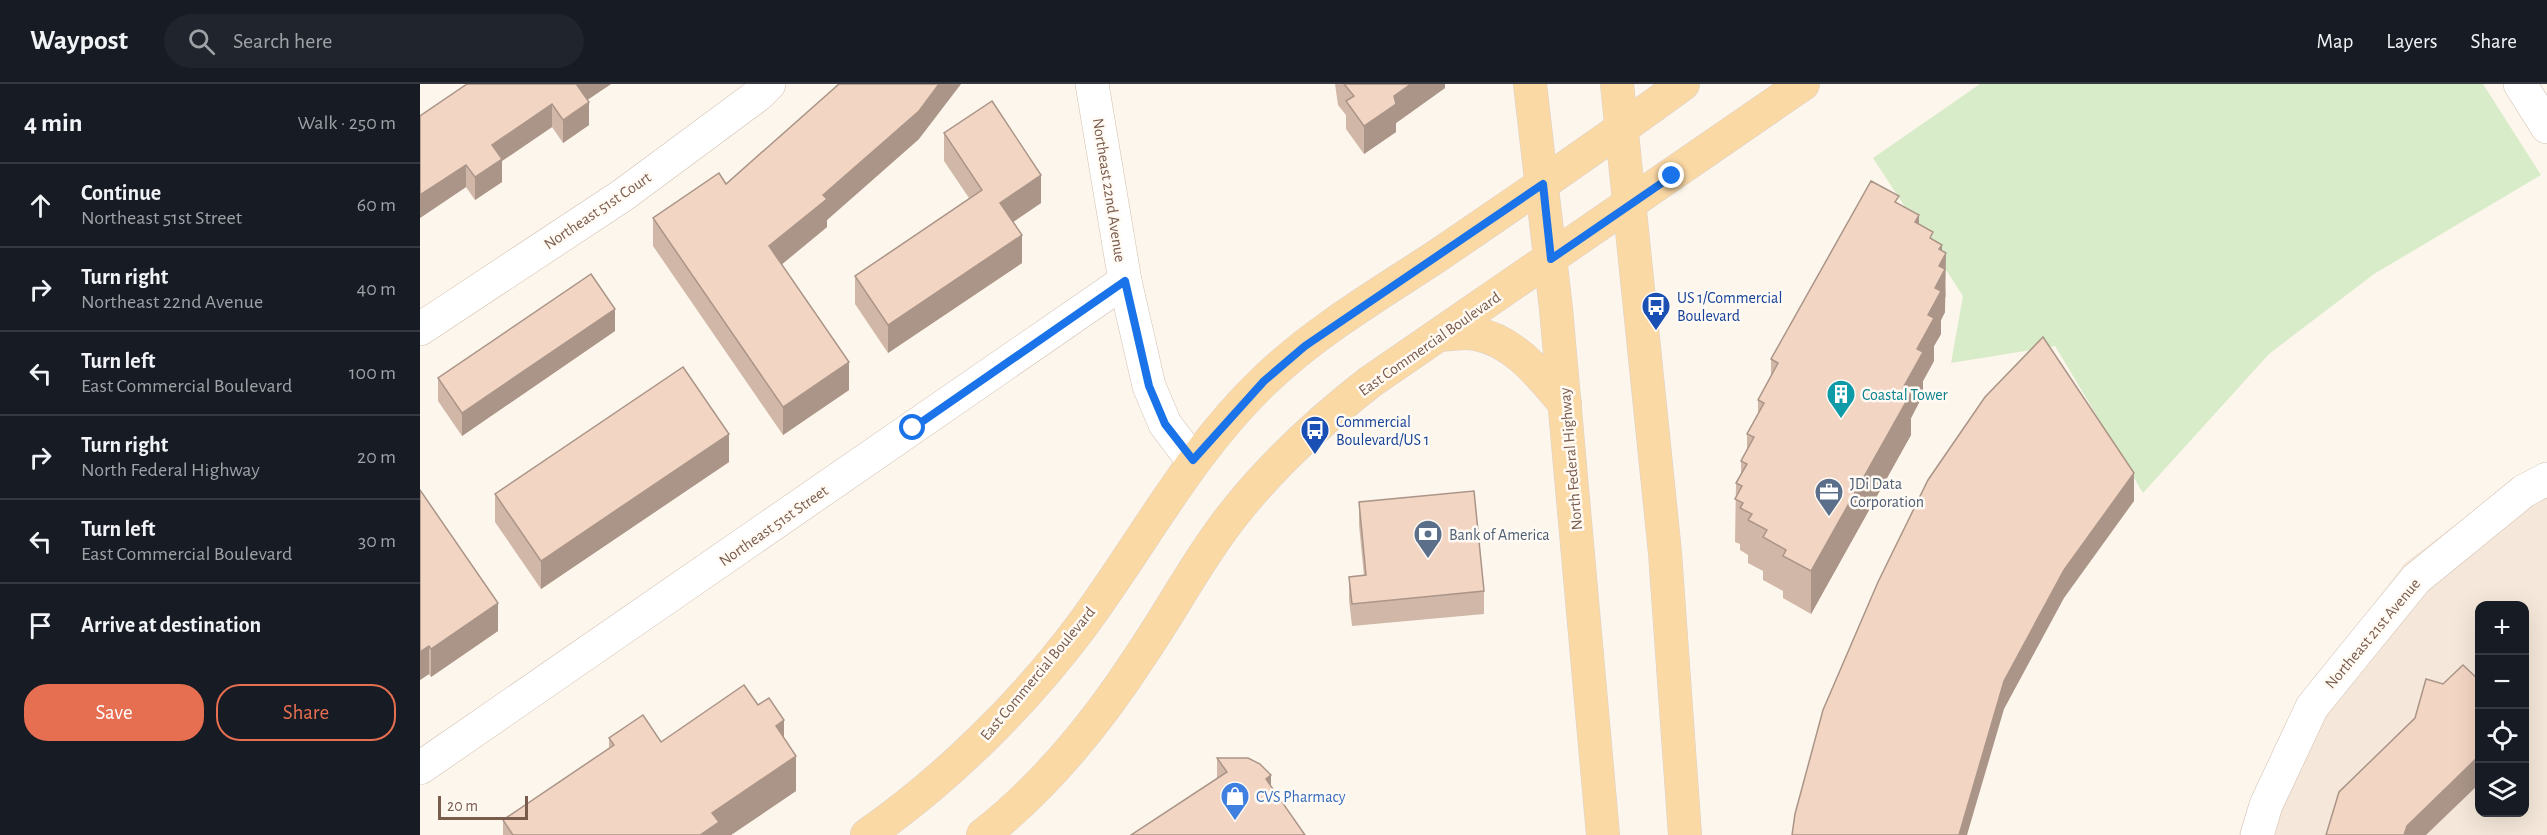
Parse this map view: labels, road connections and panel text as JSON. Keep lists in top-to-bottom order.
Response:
{
  "streets": {
    "main road": ["East Commercial Boulevard", "North Federal Highway"],
    "street": [
      "Northeast 22nd Avenue",
      "Northeast 51st Court",
      "Northeast 51st Street",
      "Northeast 21st Avenue"
    ]
  },
  "crossings": [
    ["Northeast 22nd Avenue", "East Commercial Boulevard"],
    ["Northeast 22nd Avenue", "Northeast 51st Street"],
    ["East Commercial Boulevard", "North Federal Highway"]
  ],
  "places": {
    "bus stop": ["US 1/Commercial Boulevard", "Commercial Boulevard/US 1"],
    "building": ["Coastal Tower"],
    "office": ["JDi Data Corporation"],
    "bank": ["Bank of America"],
    "shop": ["CVS Pharmacy"]
  },
  "scale_bar": "20 m",
  "page": {
    "header": "Waypost",
    "search": "Search here",
    "nav": ["Map", "Layers", "Share"],
    "heading": ["4 min", "Walk · 250 m"],
    "list": [
      ["Continue", "Northeast 51st Street", "60 m"],
      ["Turn right", "Northeast 22nd Avenue", "40 m"],
      ["Turn left", "East Commercial Boulevard", "100 m"],
      ["Turn right", "North Federal Highway", "20 m"],
      ["Turn left", "East Commercial Boulevard", "30 m"],
      "Arrive at destination"
    ],
    "map_buttons": ["+", "−"],
    "buttons": ["Save", "Share"],
    "scale": "20 m"
  }
}
